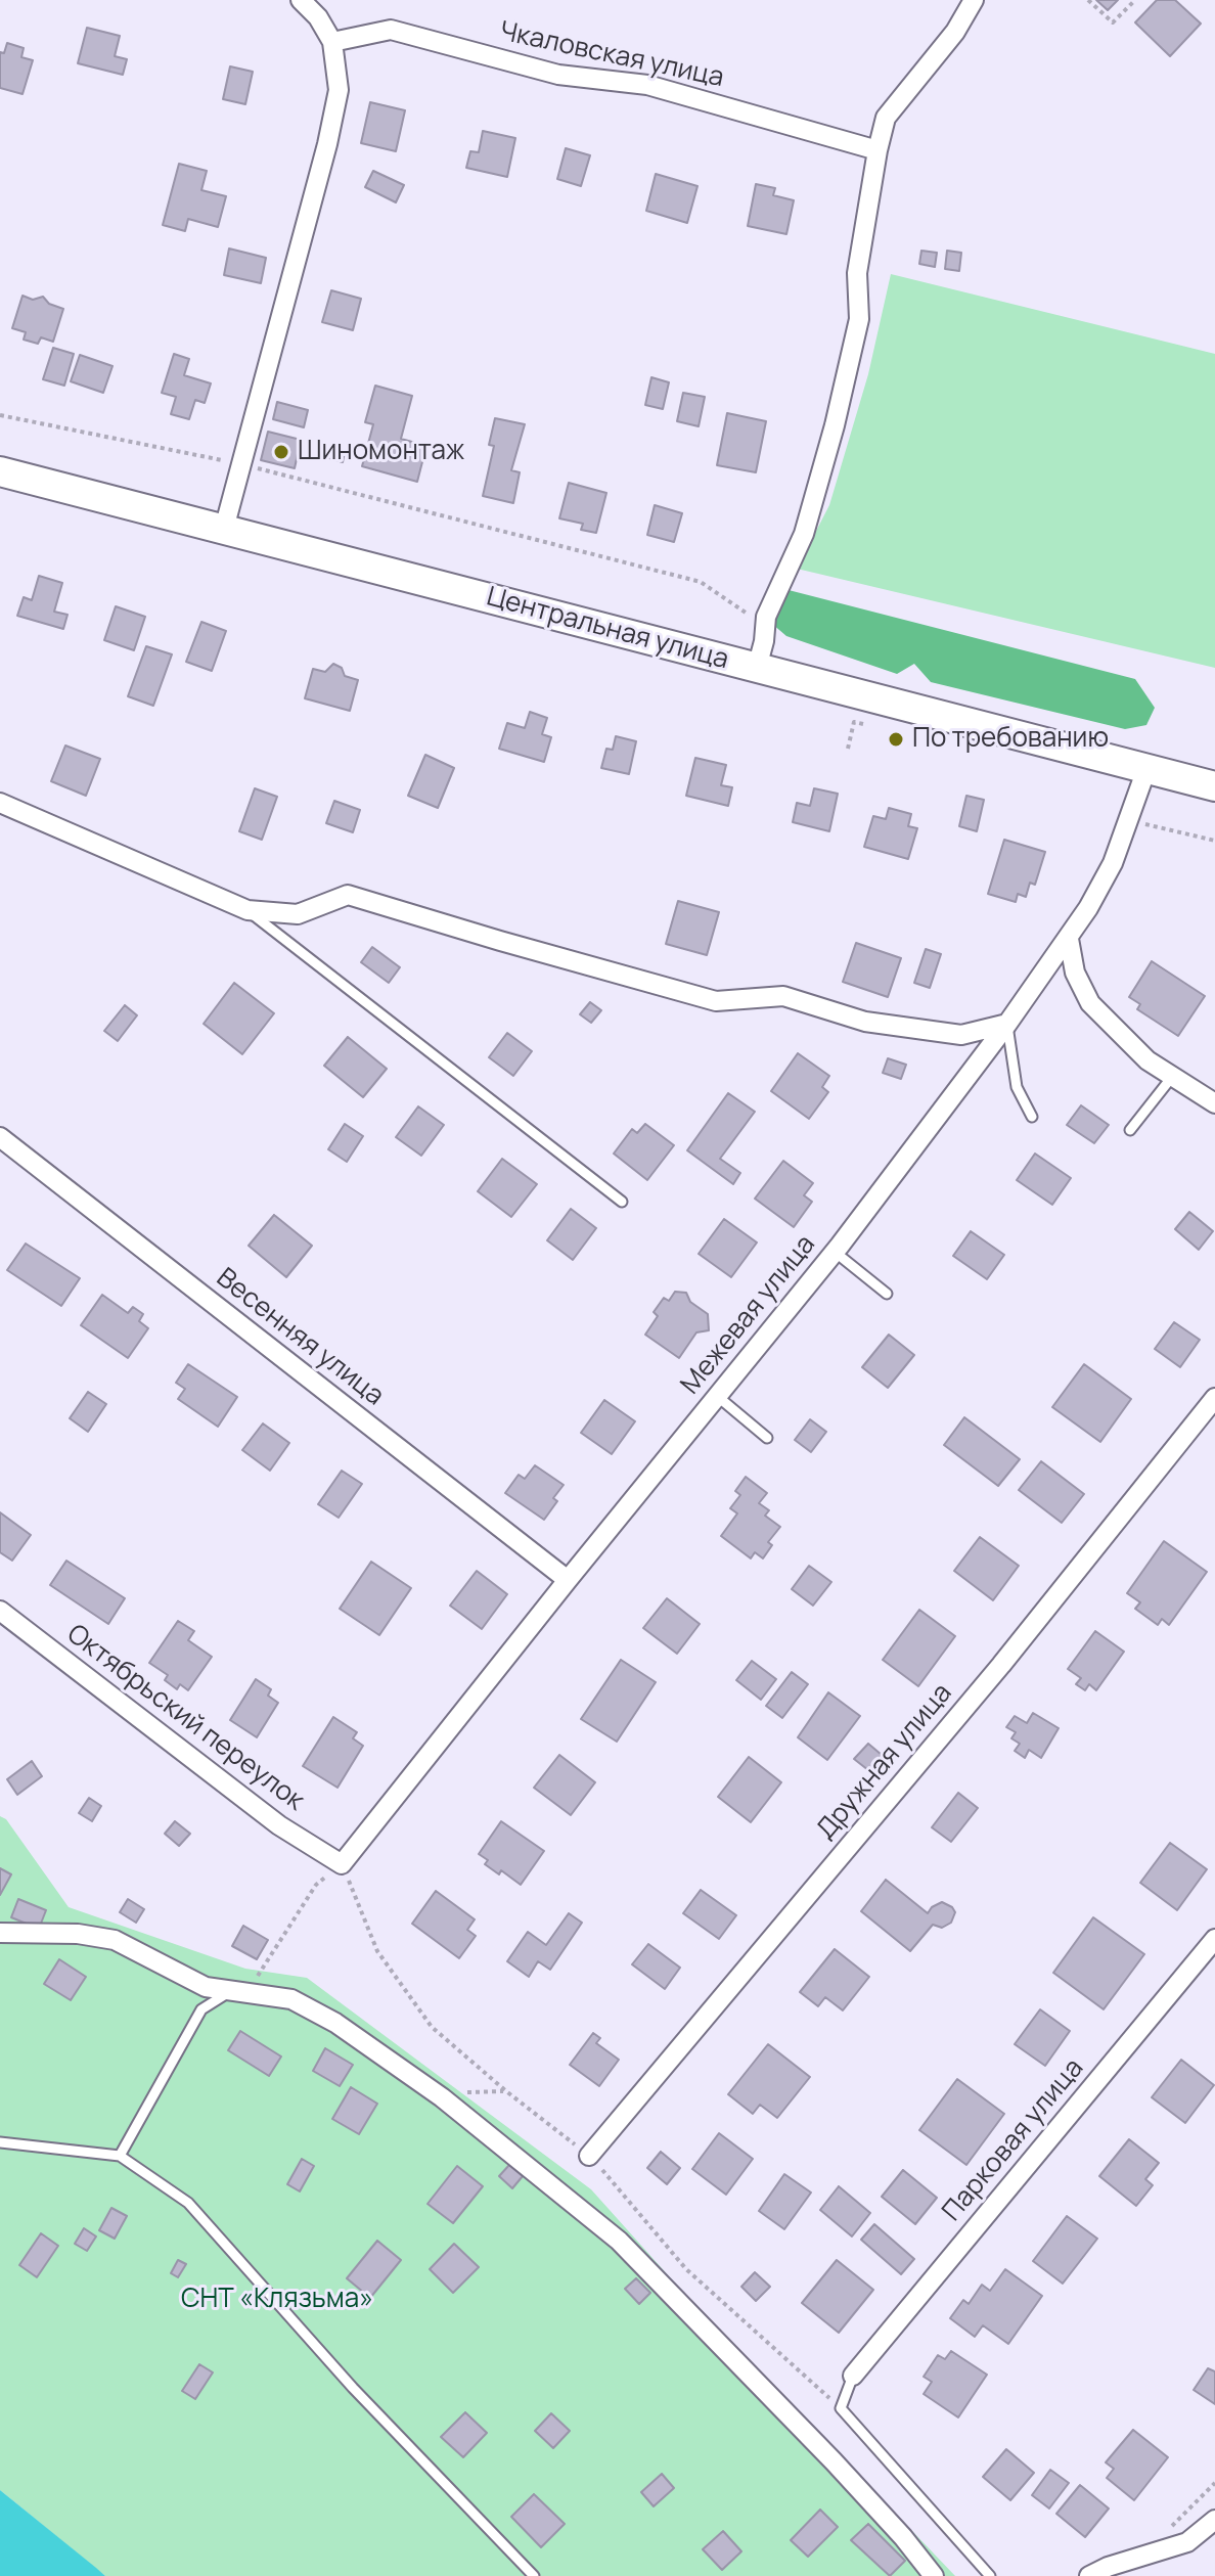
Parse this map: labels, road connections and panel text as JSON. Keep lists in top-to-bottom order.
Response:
{
  "streets": {
    "main road": ["Центральная улица"],
    "street": [
      "Чкаловская улица",
      "Межевая улица",
      "Весенняя улица",
      "Октябрьский переулок",
      "Дружная улица",
      "Парковая улица"
    ]
  },
  "crossings": [
    ["Центральная улица", "Межевая улица"],
    ["Межевая улица", "Весенняя улица"],
    ["Межевая улица", "Октябрьский переулок"]
  ],
  "parks": ["СНТ «Клязьма»"],
  "places": ["Шиномонтаж", "По требованию"]
}
